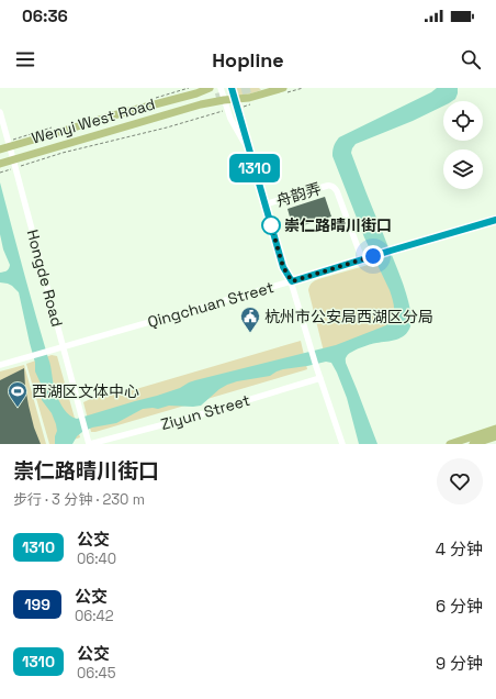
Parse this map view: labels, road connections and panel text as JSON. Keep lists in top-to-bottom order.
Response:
{
  "streets": {
    "main road": ["Wenyi West Road"],
    "street": [
      "舟韵弄",
      "Hongde Road",
      "Qingchuan Street",
      "Ziyun Street"
    ]
  },
  "crossings": [
    ["Wenyi West Road", "Hongde Road"],
    ["舟韵弄", "Qingchuan Street"],
    ["Hongde Road", "Qingchuan Street"],
    ["Hongde Road", "Ziyun Street"]
  ],
  "places": {
    "other": ["崇仁路晴川街口"],
    "public building": ["杭州市公安局西湖区分局"],
    "sports": ["西湖区文体中心"]
  },
  "lines": ["bus line 1310"],
  "page": {
    "status": "06:36",
    "header": "Hopline",
    "on_map": "1310",
    "heading": ["崇仁路晴川街口", "步行 · 3 分钟 · 230 m"],
    "list": [
      {
        "mark": "1310",
        "name": "公交",
        "note": "06:40",
        "value": "4 分钟"
      },
      {
        "mark": "199",
        "name": "公交",
        "note": "06:42",
        "value": "6 分钟"
      },
      {
        "mark": "1310",
        "name": "公交",
        "note": "06:45",
        "value": "9 分钟"
      }
    ]
  }
}
